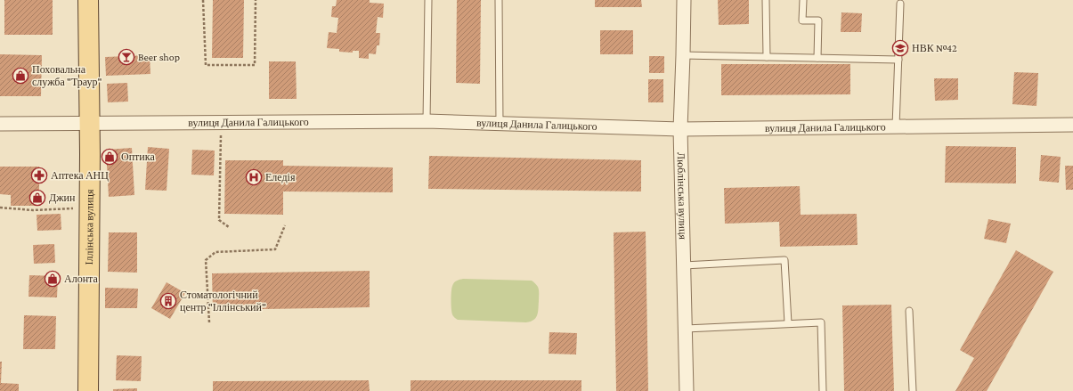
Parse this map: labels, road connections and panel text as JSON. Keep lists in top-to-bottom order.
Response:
{
  "streets": {
    "main road": ["Іллінська вулиця"],
    "street": ["вулиця Данила Галицького", "Люблінська вулиця"]
  },
  "crossings": [
    ["вулиця Данила Галицького", "Люблінська вулиця"],
    ["вулиця Данила Галицького", "Іллінська вулиця"]
  ],
  "places": {
    "school or university": ["НВК №42"],
    "bar": ["Beer shop"],
    "shop": [
      "Поховальна служба \"Траур\"",
      "Оптика",
      "Джин",
      "Алонта"
    ],
    "pharmacy": ["Аптека АНЦ"],
    "hospital": ["Еледія"],
    "building": ["Стоматологічний центр \"Іллінський\""]
  }
}
